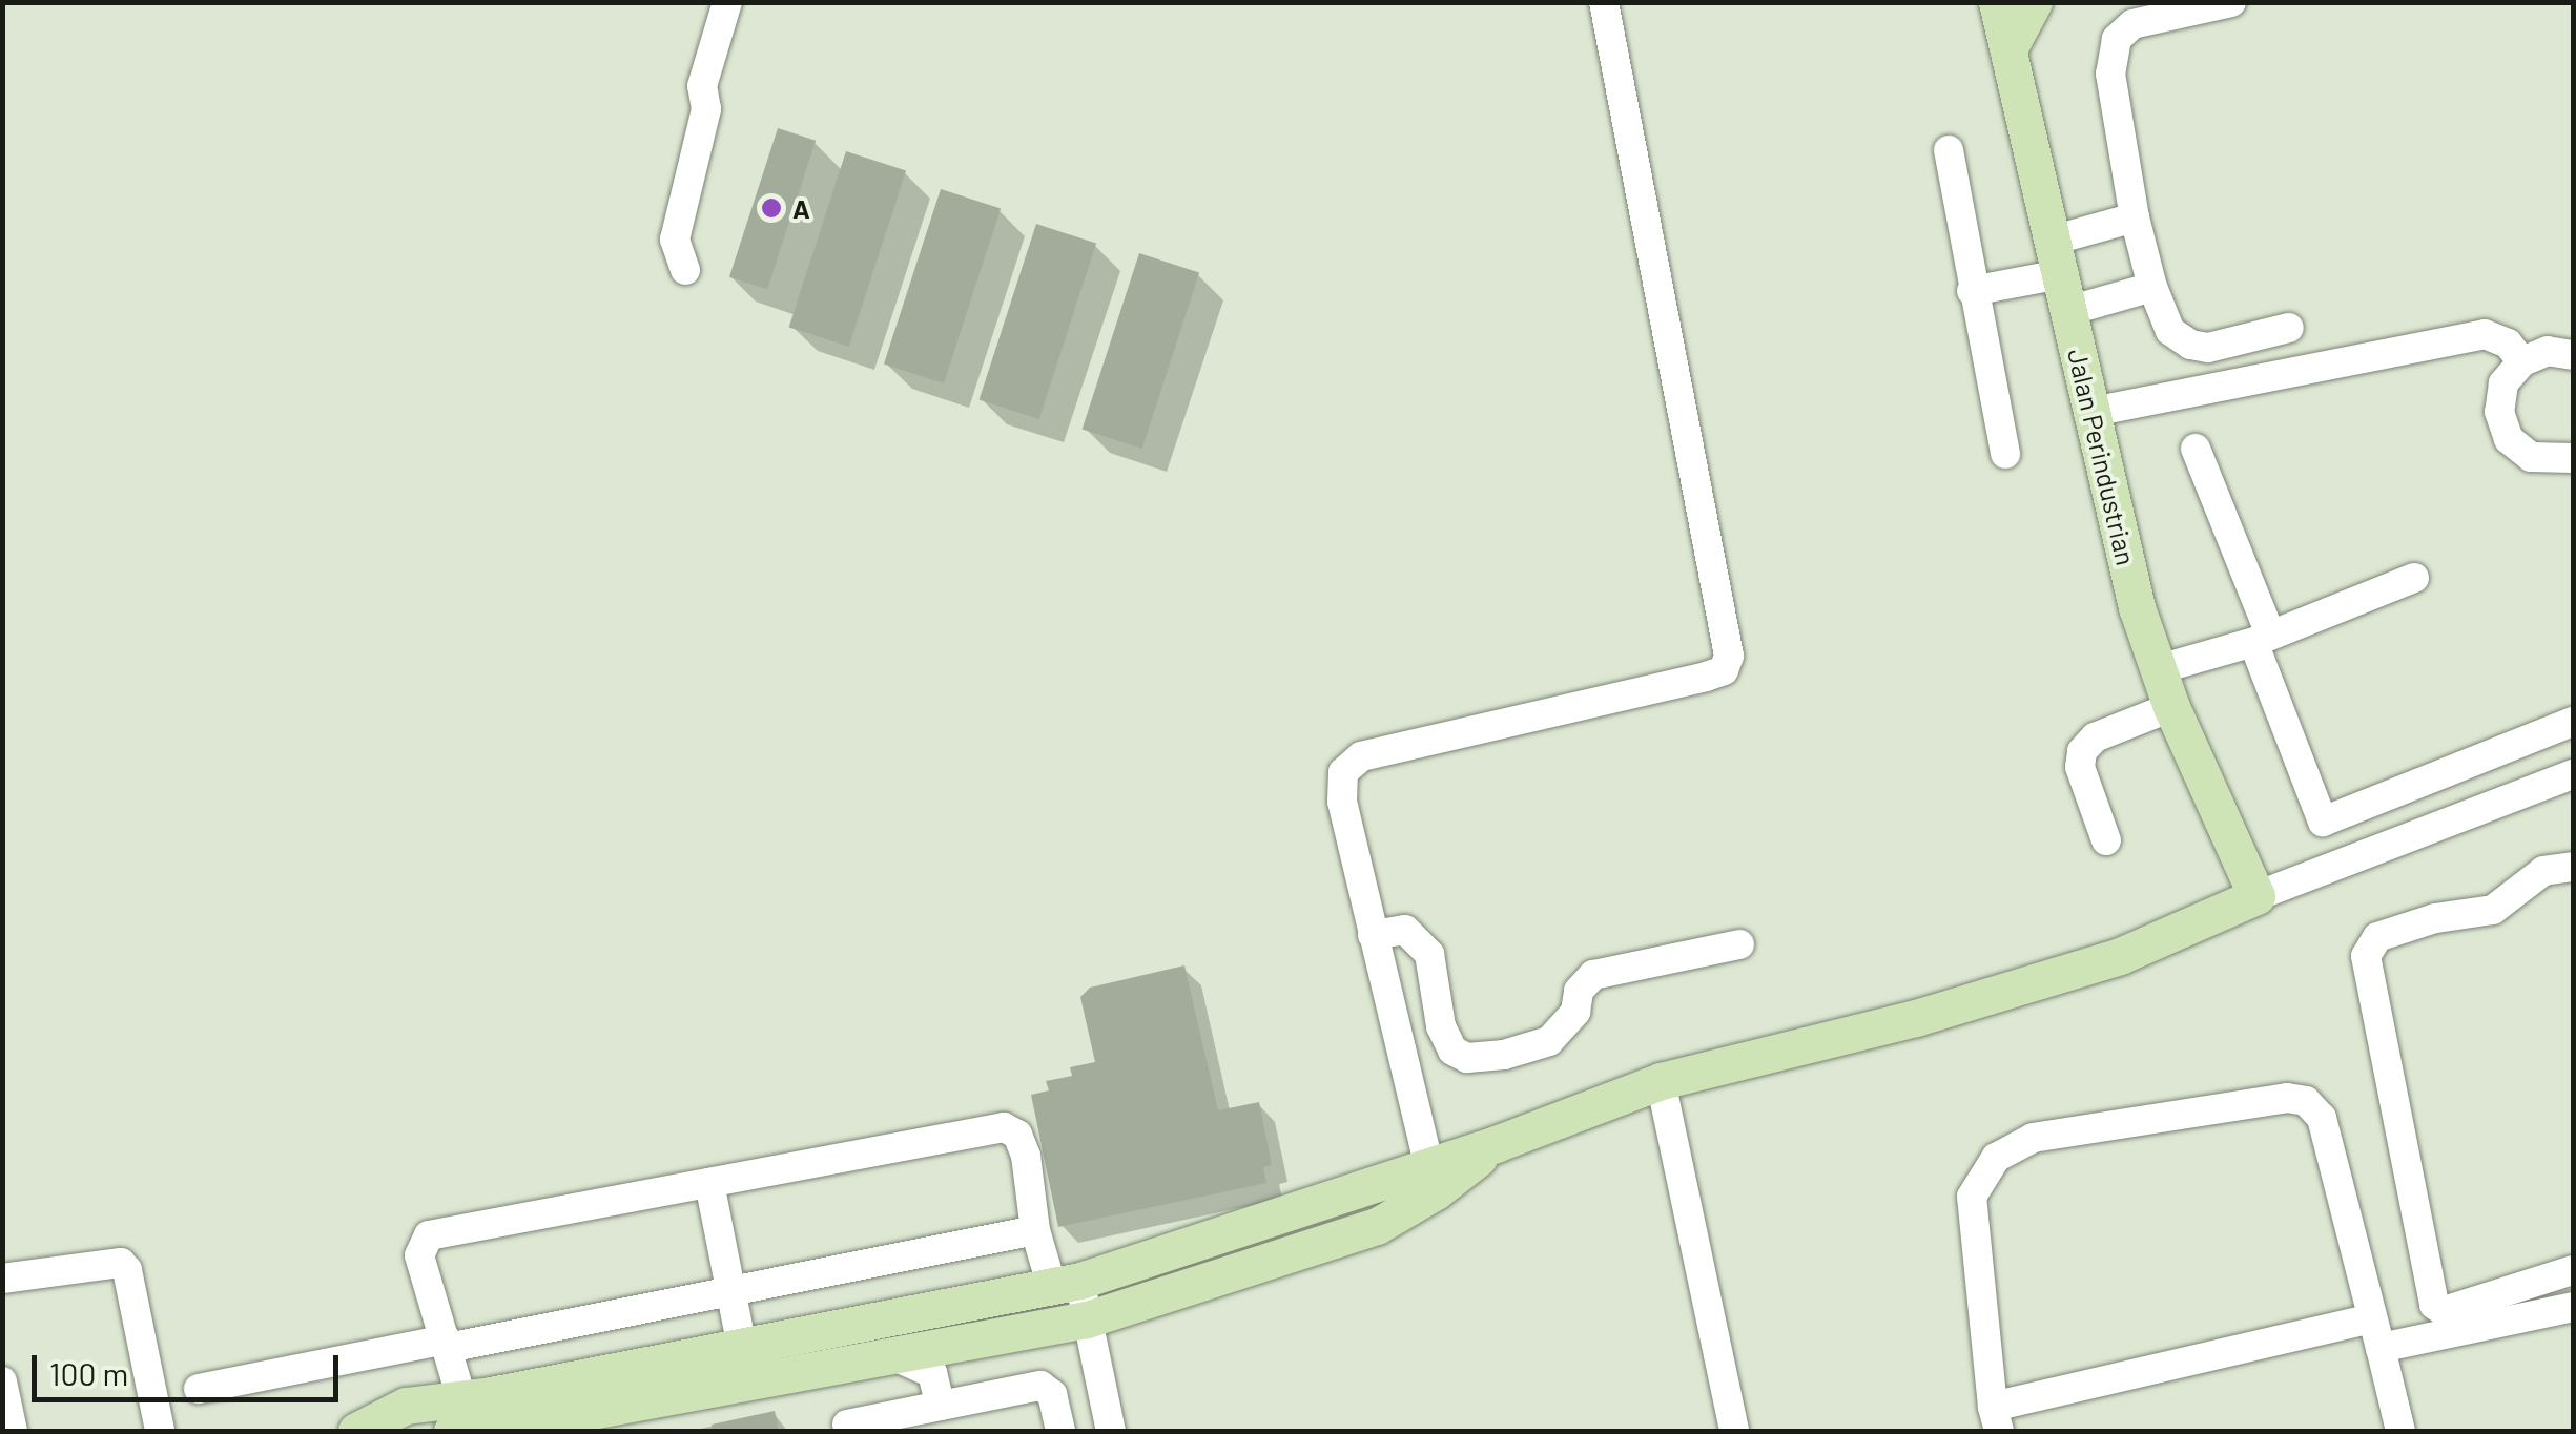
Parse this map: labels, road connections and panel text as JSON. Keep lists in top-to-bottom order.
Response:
{
  "streets": {
    "main road": ["Jalan Perindustrian"]
  },
  "places": ["A"],
  "scale_bar": "100 m"
}
